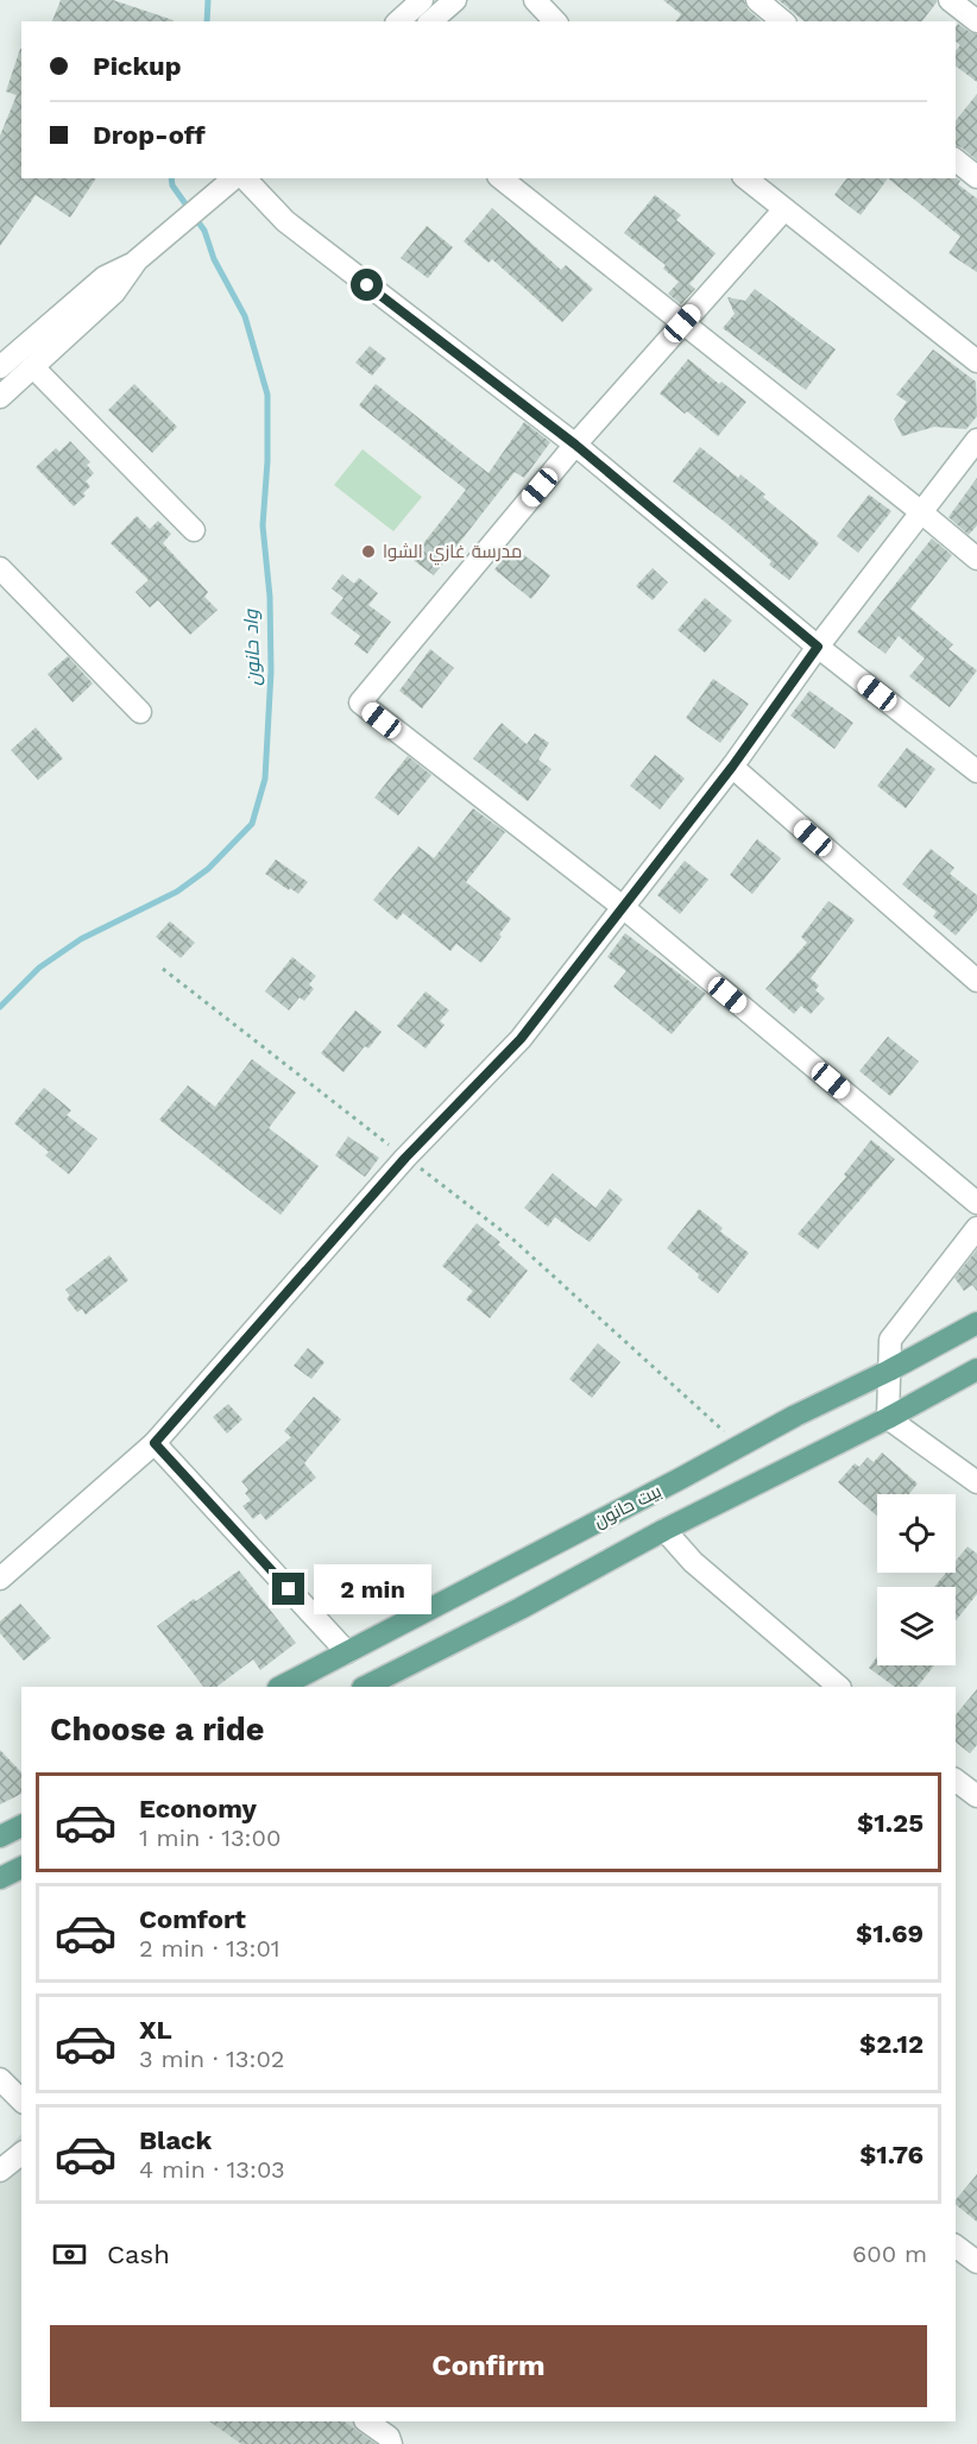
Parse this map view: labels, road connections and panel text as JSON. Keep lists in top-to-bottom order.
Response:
{
  "streets": {
    "main road": ["بيت حانون"]
  },
  "water": ["واد حانون"],
  "places": ["مدرسة غازي الشوا"],
  "page": {
    "banner": ["Pickup", "Drop-off"],
    "bubble": "2 min",
    "heading": "Choose a ride",
    "list": [
      {
        "name": "Economy",
        "note": "1 min · 13:00",
        "value": "$1.25"
      },
      {
        "name": "Comfort",
        "note": "2 min · 13:01",
        "value": "$1.69"
      },
      {
        "name": "XL",
        "note": "3 min · 13:02",
        "value": "$2.12"
      },
      {
        "name": "Black",
        "note": "4 min · 13:03",
        "value": "$1.76"
      }
    ],
    "pay": ["Cash", "600 m"],
    "buttons": "Confirm"
  }
}
